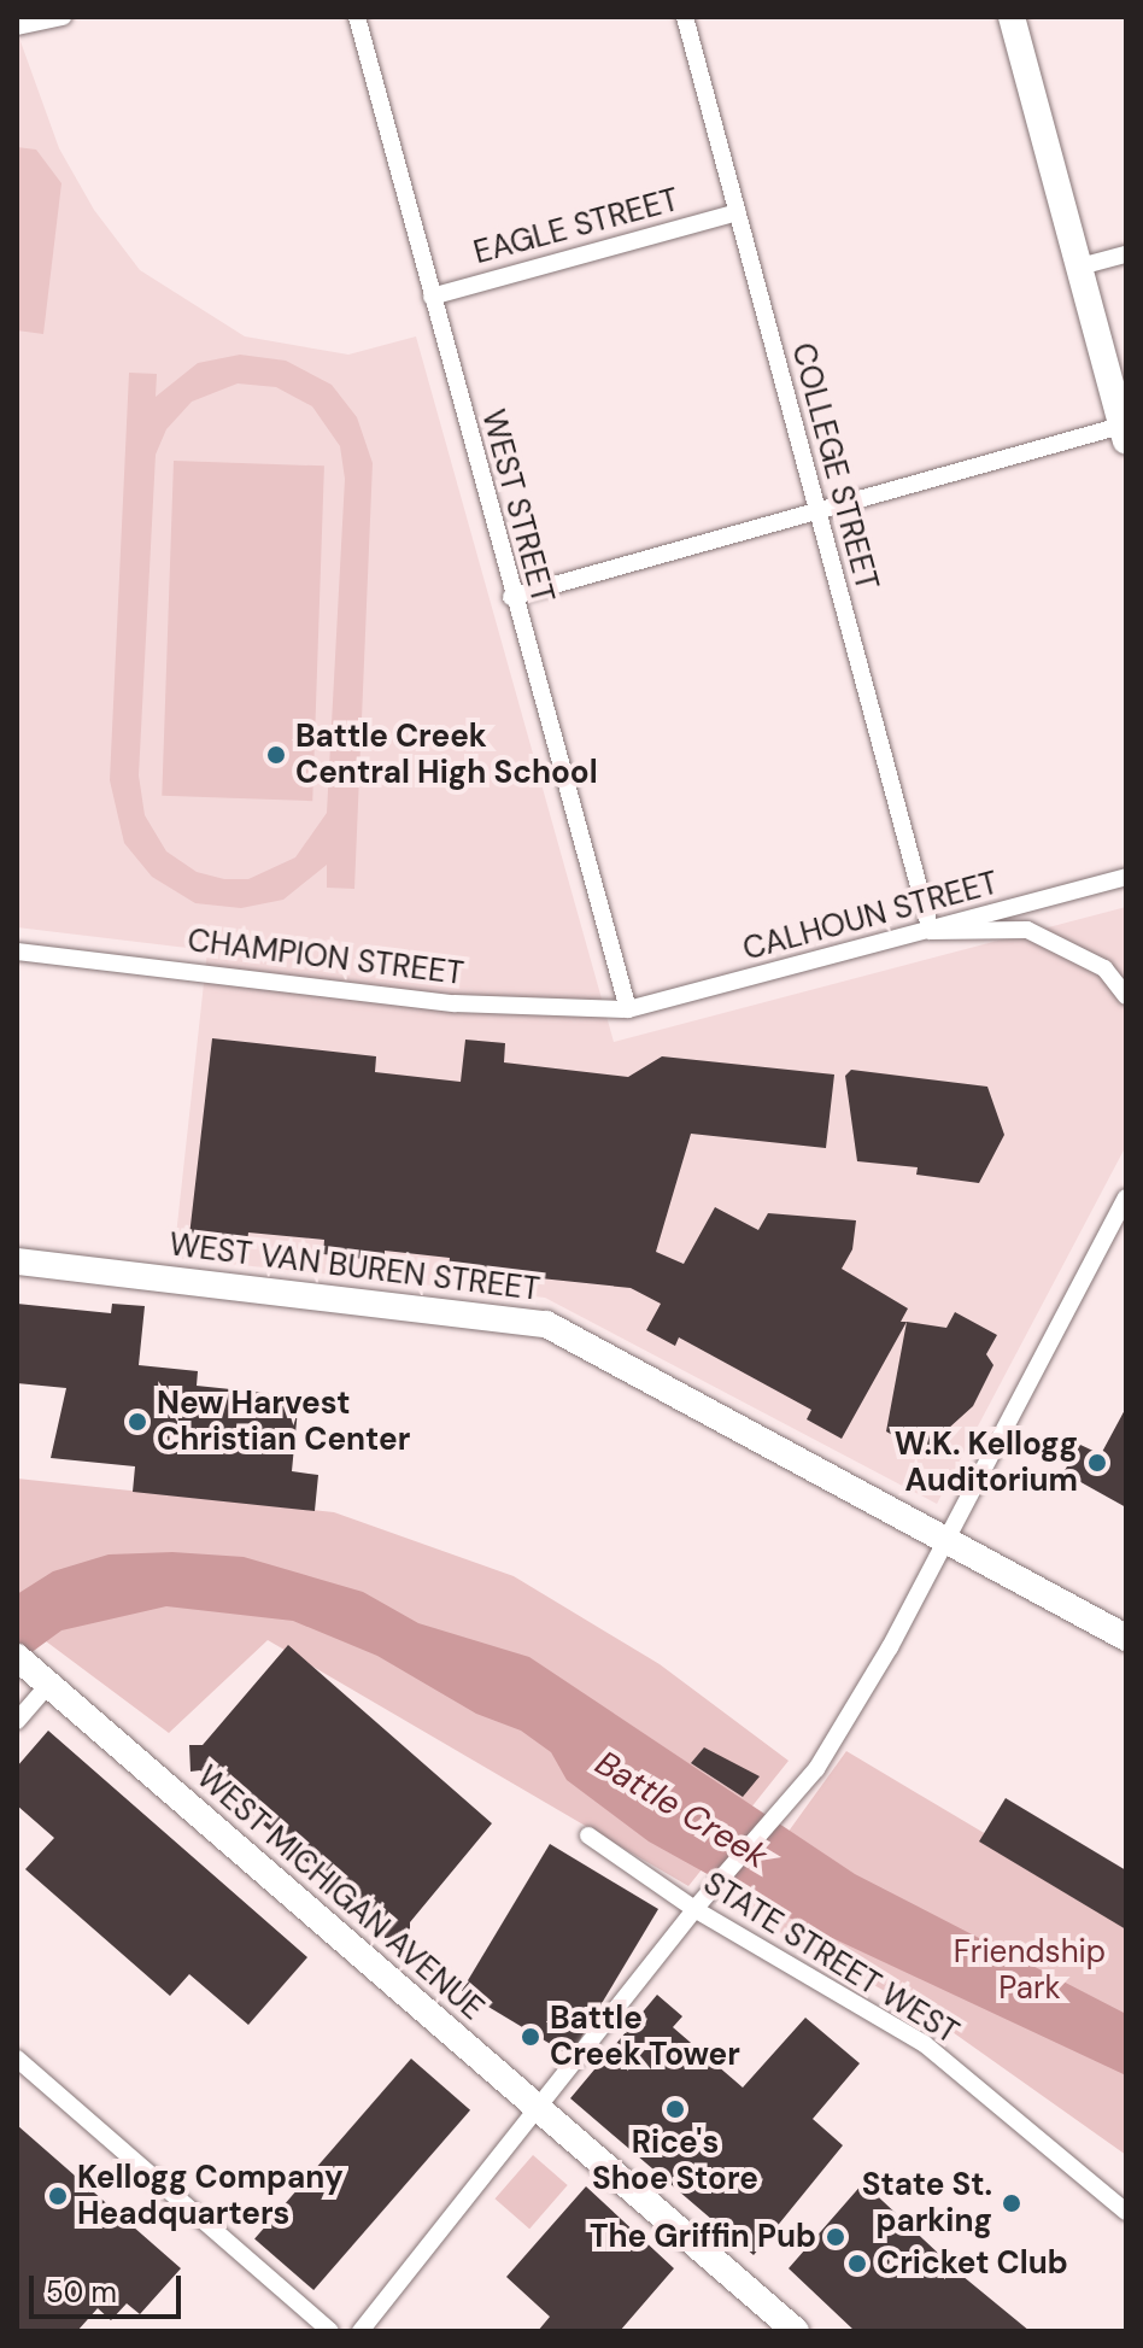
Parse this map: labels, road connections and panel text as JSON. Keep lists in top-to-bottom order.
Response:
{
  "streets": {
    "street": [
      "EAGLE STREET",
      "COLLEGE STREET",
      "WEST STREET",
      "CALHOUN STREET",
      "CHAMPION STREET",
      "WEST VAN BUREN STREET",
      "WEST MICHIGAN AVENUE",
      "STATE STREET WEST"
    ]
  },
  "crossings": [
    ["EAGLE STREET", "COLLEGE STREET"],
    ["EAGLE STREET", "WEST STREET"],
    ["COLLEGE STREET", "CALHOUN STREET"],
    ["WEST STREET", "CALHOUN STREET"],
    ["WEST STREET", "CHAMPION STREET"],
    ["CALHOUN STREET", "CHAMPION STREET"]
  ],
  "water": ["Battle Creek"],
  "parks": ["Friendship Park"],
  "places": [
    "Battle Creek Central High School",
    "New Harvest Christian Center",
    "W.K. Kellogg Auditorium",
    "Battle Creek Tower",
    "Rice's Shoe Store",
    "Kellogg Company Headquarters",
    "State St. parking",
    "The Griffin Pub",
    "Cricket Club"
  ],
  "scale_bar": "50 m"
}
